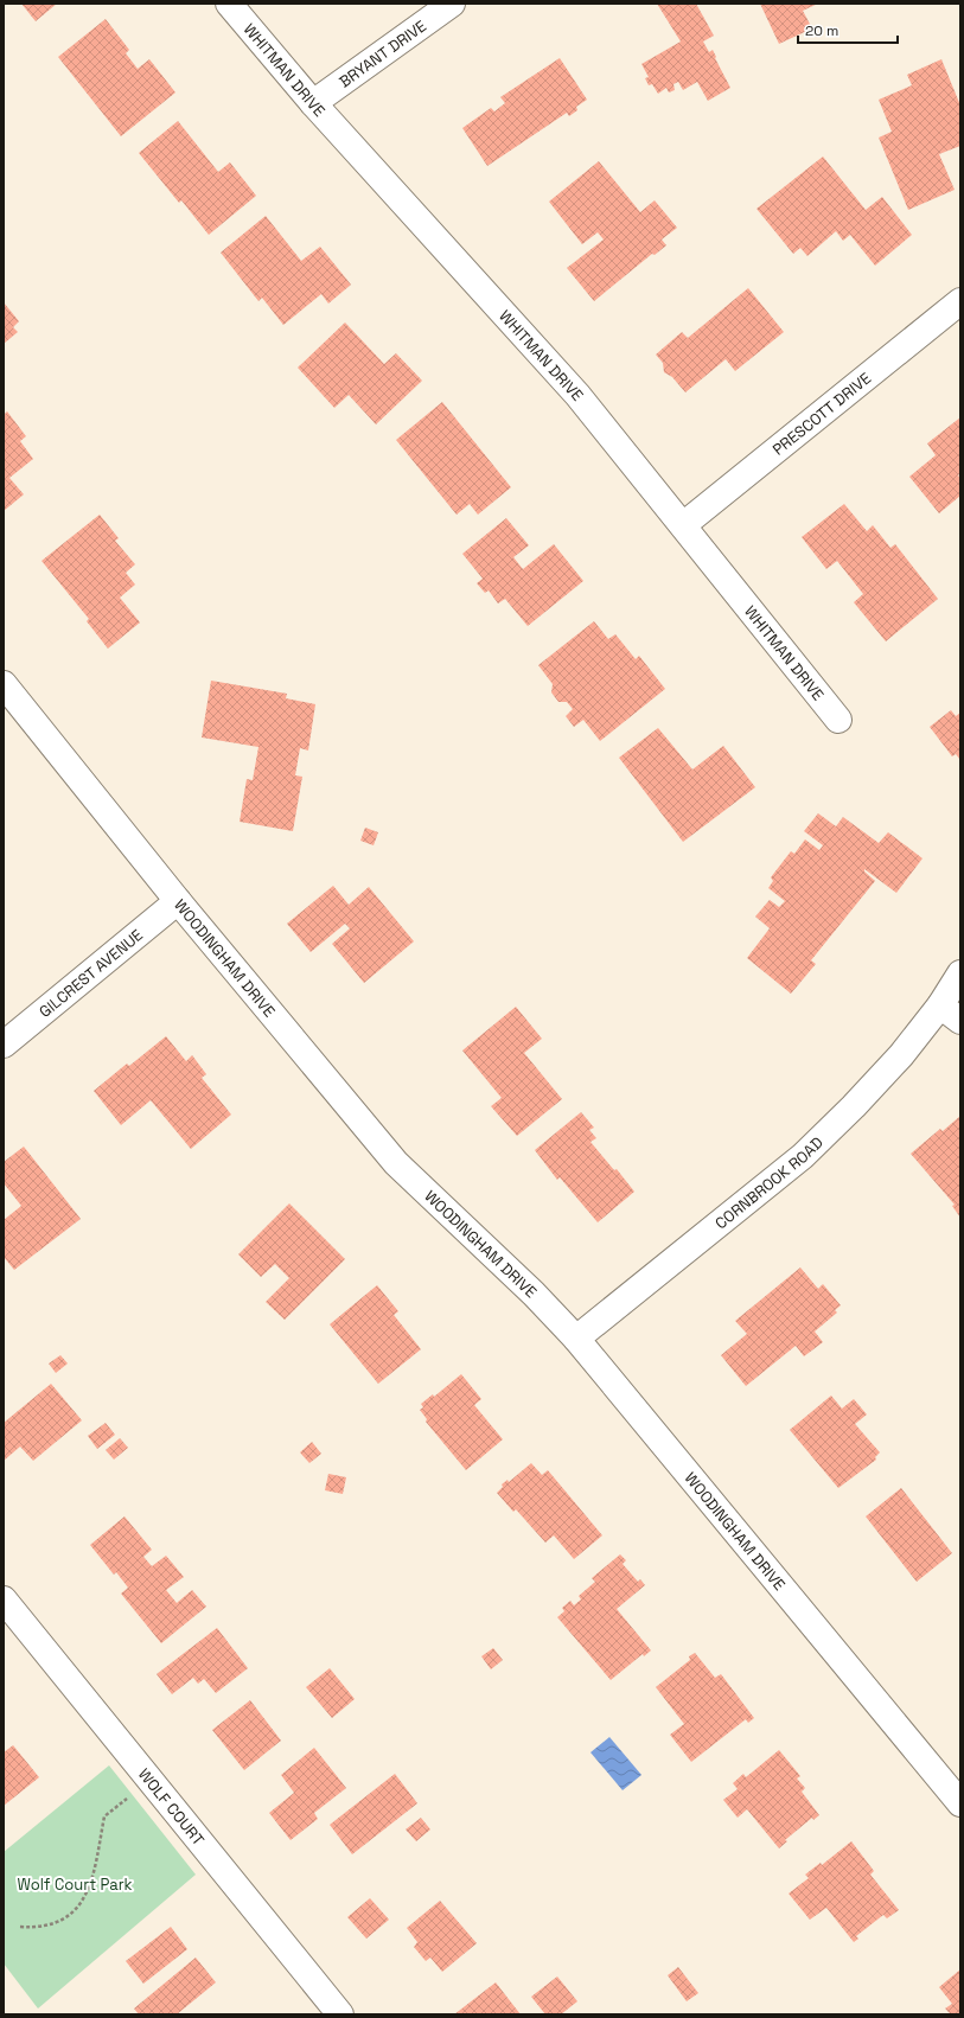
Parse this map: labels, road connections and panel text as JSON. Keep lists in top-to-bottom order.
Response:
{
  "streets": {
    "street": [
      "BRYANT DRIVE",
      "WHITMAN DRIVE",
      "PRESCOTT DRIVE",
      "WOODINGHAM DRIVE",
      "GILCREST AVENUE",
      "CORNBROOK ROAD",
      "WOLF COURT"
    ]
  },
  "crossings": [
    ["BRYANT DRIVE", "WHITMAN DRIVE"],
    ["WHITMAN DRIVE", "PRESCOTT DRIVE"],
    ["WOODINGHAM DRIVE", "GILCREST AVENUE"],
    ["WOODINGHAM DRIVE", "CORNBROOK ROAD"]
  ],
  "parks": ["Wolf Court Park"],
  "scale_bar": "20 m"
}
